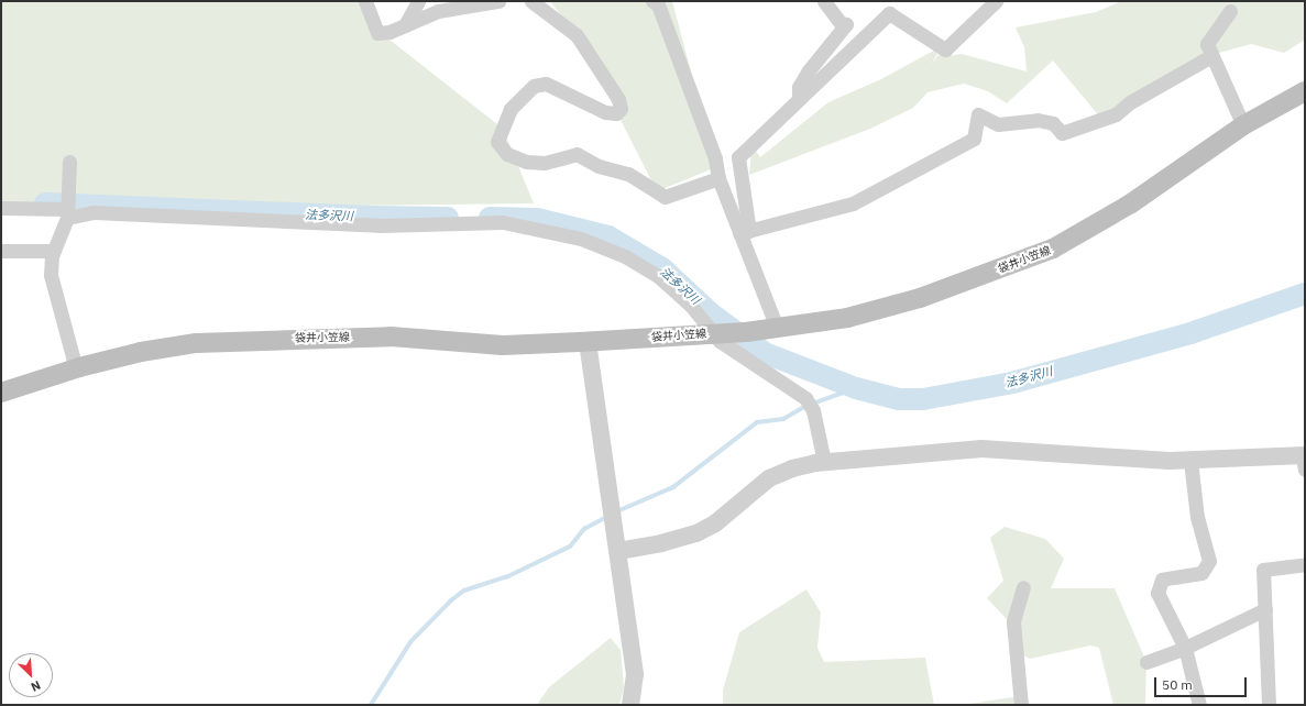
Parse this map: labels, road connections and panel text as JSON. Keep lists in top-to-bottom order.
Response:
{
  "streets": {
    "main road": ["袋井小笠線"]
  },
  "water": ["法多沢川"],
  "scale_bar": "50 m",
  "north": "bottom right"
}
